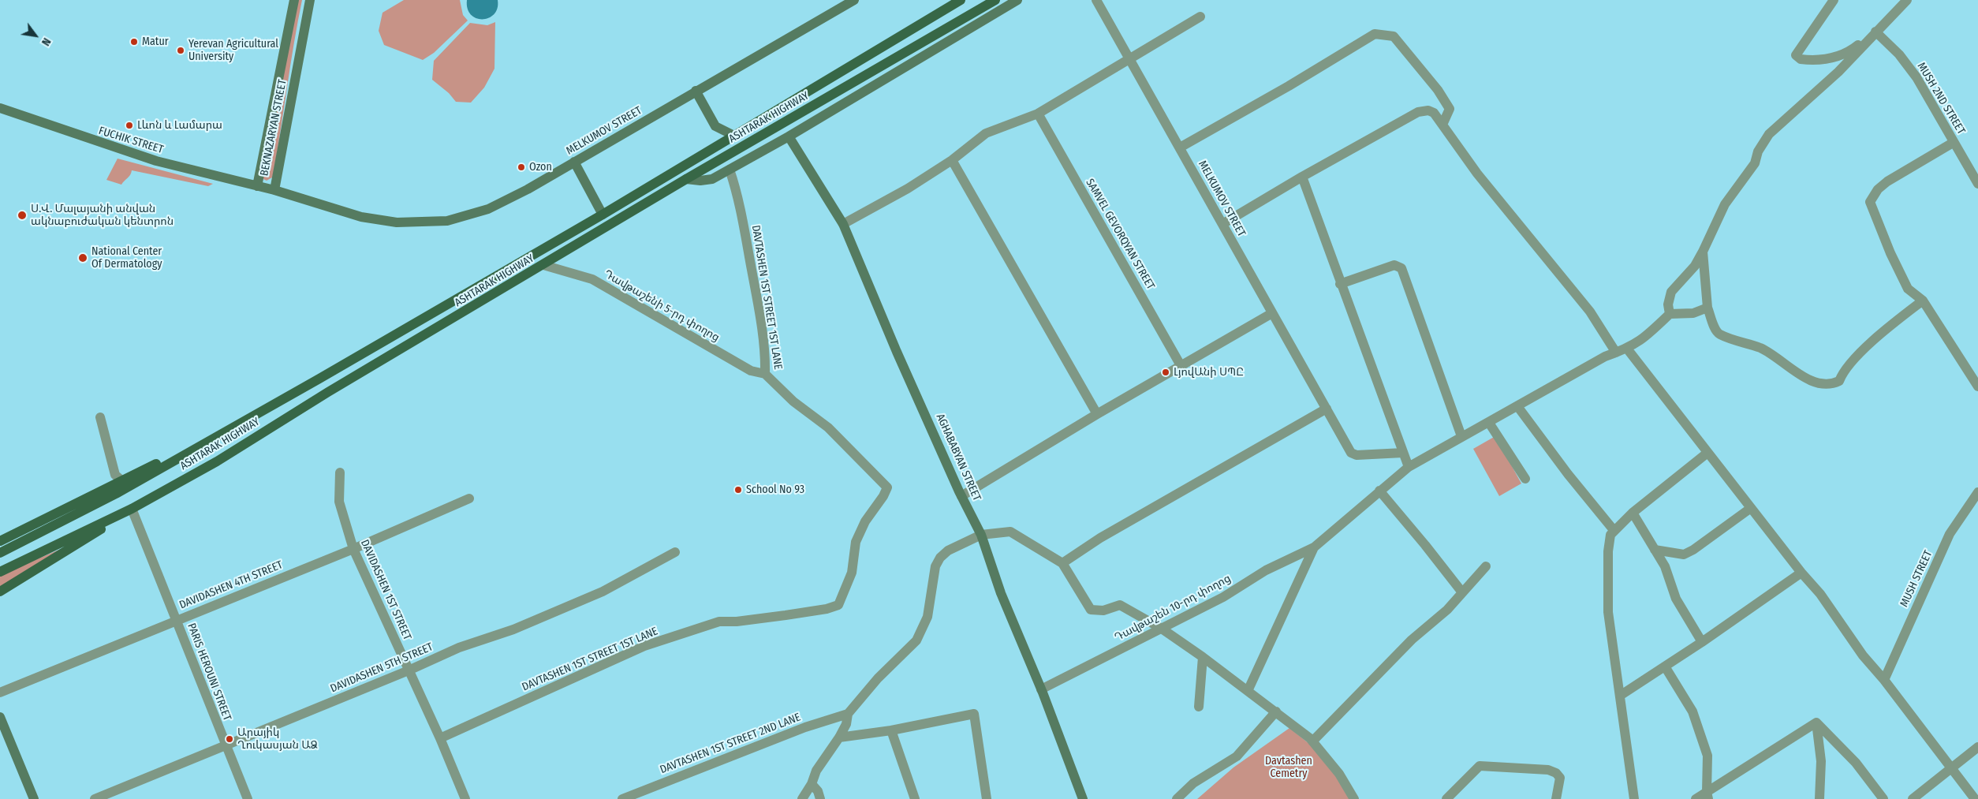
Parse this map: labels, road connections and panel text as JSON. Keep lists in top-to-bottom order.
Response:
{
  "streets": {
    "main road": ["ASHTARAK HIGHWAY"],
    "street": [
      "MUSH 2ND STREET",
      "BEKNAZARYAN STREET",
      "MELKUMOV STREET",
      "FUCHIK STREET",
      "SAMVEL GEVORQYAN STREET",
      "DAVTASHEN 1ST STREET 1ST LANE",
      "Դավթաշենի 5-րդ փողոց",
      "AGHABABYAN STREET",
      "MUSH STREET",
      "DAVIDASHEN 4TH STREET",
      "DAVIDASHEN 1ST STREET",
      "Դավթաշեն 10-րդ փողոց",
      "DAVIDASHEN 5TH STREET",
      "PARIS HEROUNI STREET",
      "DAVTASHEN 1ST STREET 2ND LANE"
    ]
  },
  "crossings": [
    ["ASHTARAK HIGHWAY", "Դավթաշենի 5-րդ փողոց"],
    ["ASHTARAK HIGHWAY", "PARIS HEROUNI STREET"],
    ["BEKNAZARYAN STREET", "MELKUMOV STREET"],
    ["BEKNAZARYAN STREET", "FUCHIK STREET"],
    ["MELKUMOV STREET", "FUCHIK STREET"],
    ["DAVTASHEN 1ST STREET 1ST LANE", "Դավթաշենի 5-րդ փողոց"],
    ["DAVTASHEN 1ST STREET 1ST LANE", "DAVIDASHEN 1ST STREET"],
    ["AGHABABYAN STREET", "Դավթաշեն 10-րդ փողոց"],
    ["DAVIDASHEN 4TH STREET", "DAVIDASHEN 1ST STREET"],
    ["DAVIDASHEN 4TH STREET", "PARIS HEROUNI STREET"],
    ["DAVIDASHEN 1ST STREET", "DAVIDASHEN 5TH STREET"],
    ["DAVIDASHEN 5TH STREET", "PARIS HEROUNI STREET"]
  ],
  "parks": ["Davtashen Cemetry"],
  "places": [
    "Matur",
    "Yerevan Agricultural University",
    "Լևոն և Լամարա",
    "Ozon",
    "Ս.Վ. Մալայանի անվան ակնաբուժական կենտրոն",
    "National Center Of Dermatology",
    "ԼյովԱնի ՍՊԸ",
    "School No 93",
    "Արայիկ Ղուկասյան ԱՁ"
  ],
  "north": "bottom right"
}
